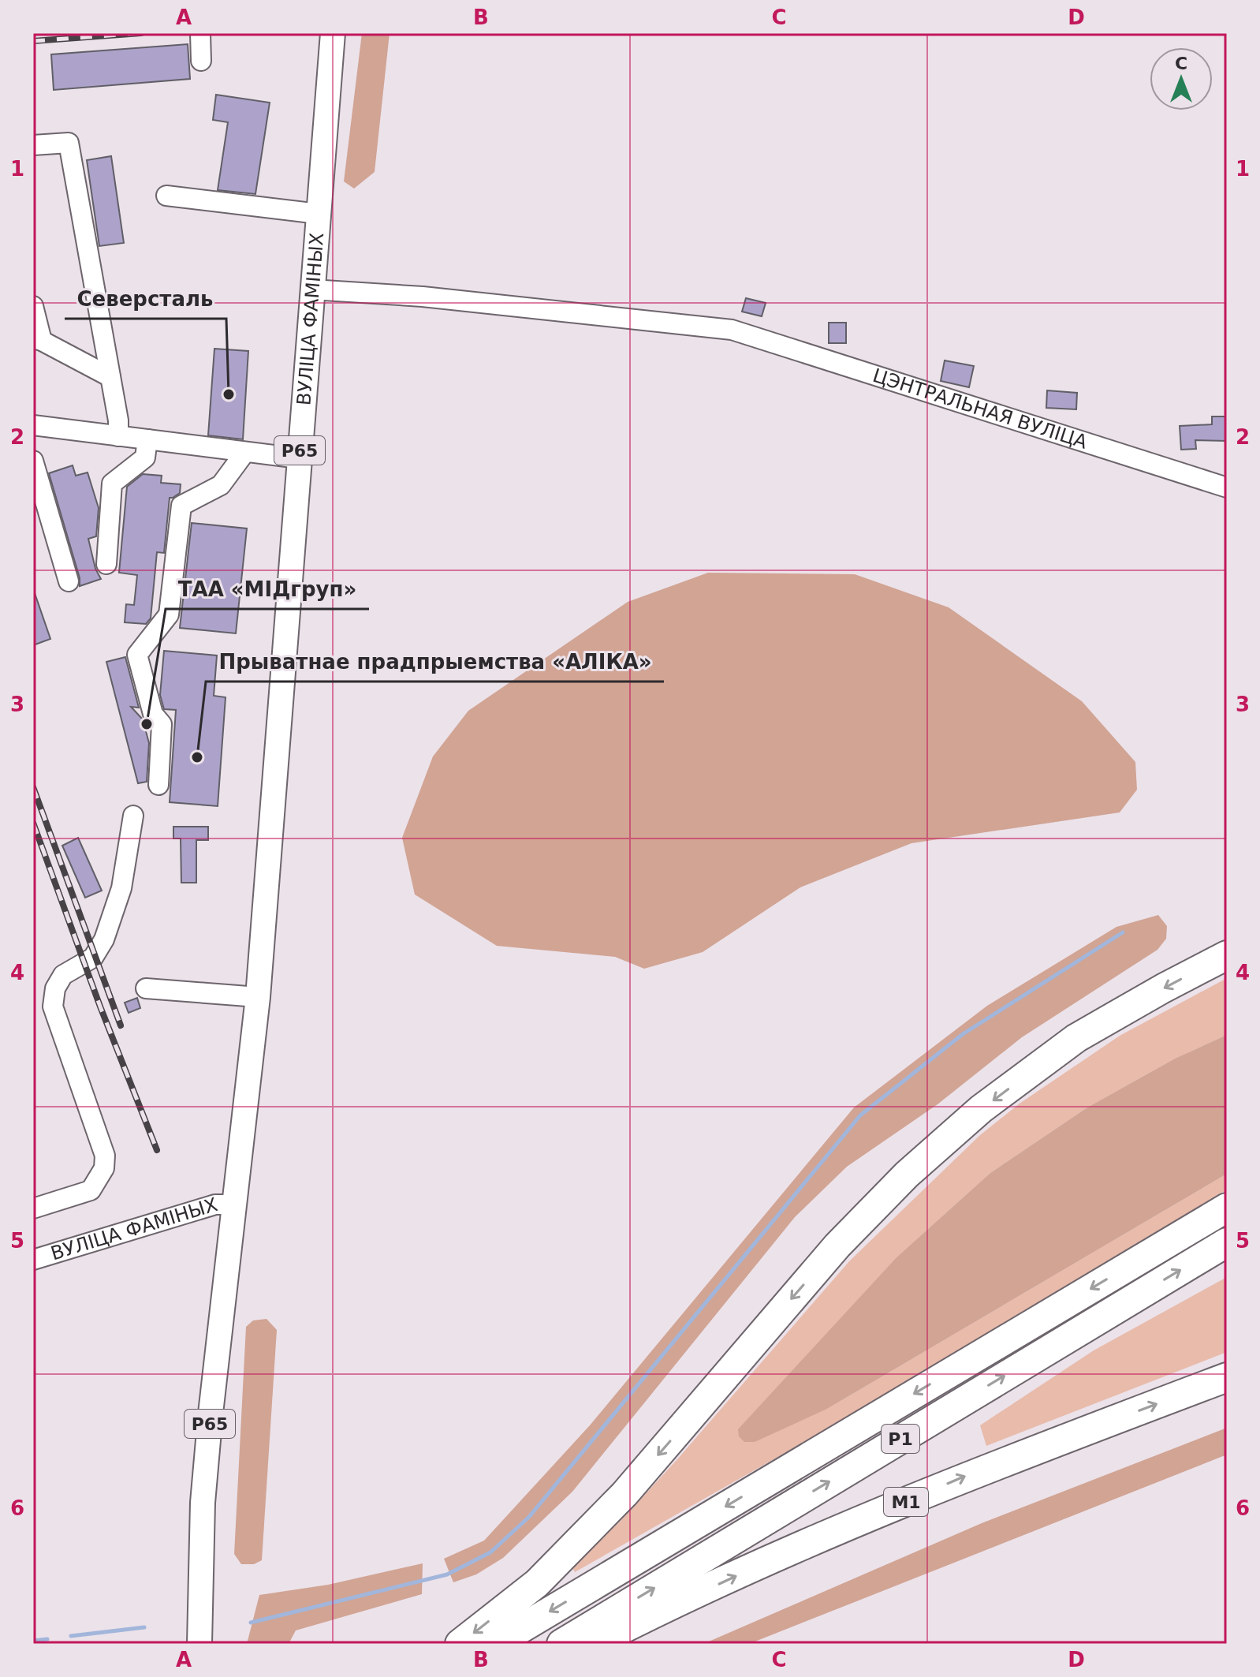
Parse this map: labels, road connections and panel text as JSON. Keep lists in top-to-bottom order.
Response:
{
  "streets": {
    "highway": ["Р1", "М1"],
    "main road": ["ВУЛІЦА ФАМІНЫХ", "Р65"],
    "street": ["ЦЭНТРАЛЬНАЯ ВУЛІЦА"]
  },
  "crossings": [
    ["ВУЛІЦА ФАМІНЫХ", "ЦЭНТРАЛЬНАЯ ВУЛІЦА"],
    ["ВУЛІЦА ФАМІНЫХ", "Р65"]
  ],
  "places": ["Северсталь", "ТАА «МІДгруп»", "Прыватнае прадпрыемства «АЛІКА»"],
  "north": "top",
  "grid": {
    "columns": [
      "A",
      "B",
      "C",
      "D"
    ],
    "rows": [
      "1",
      "2",
      "3",
      "4",
      "5",
      "6"
    ]
  }
}
